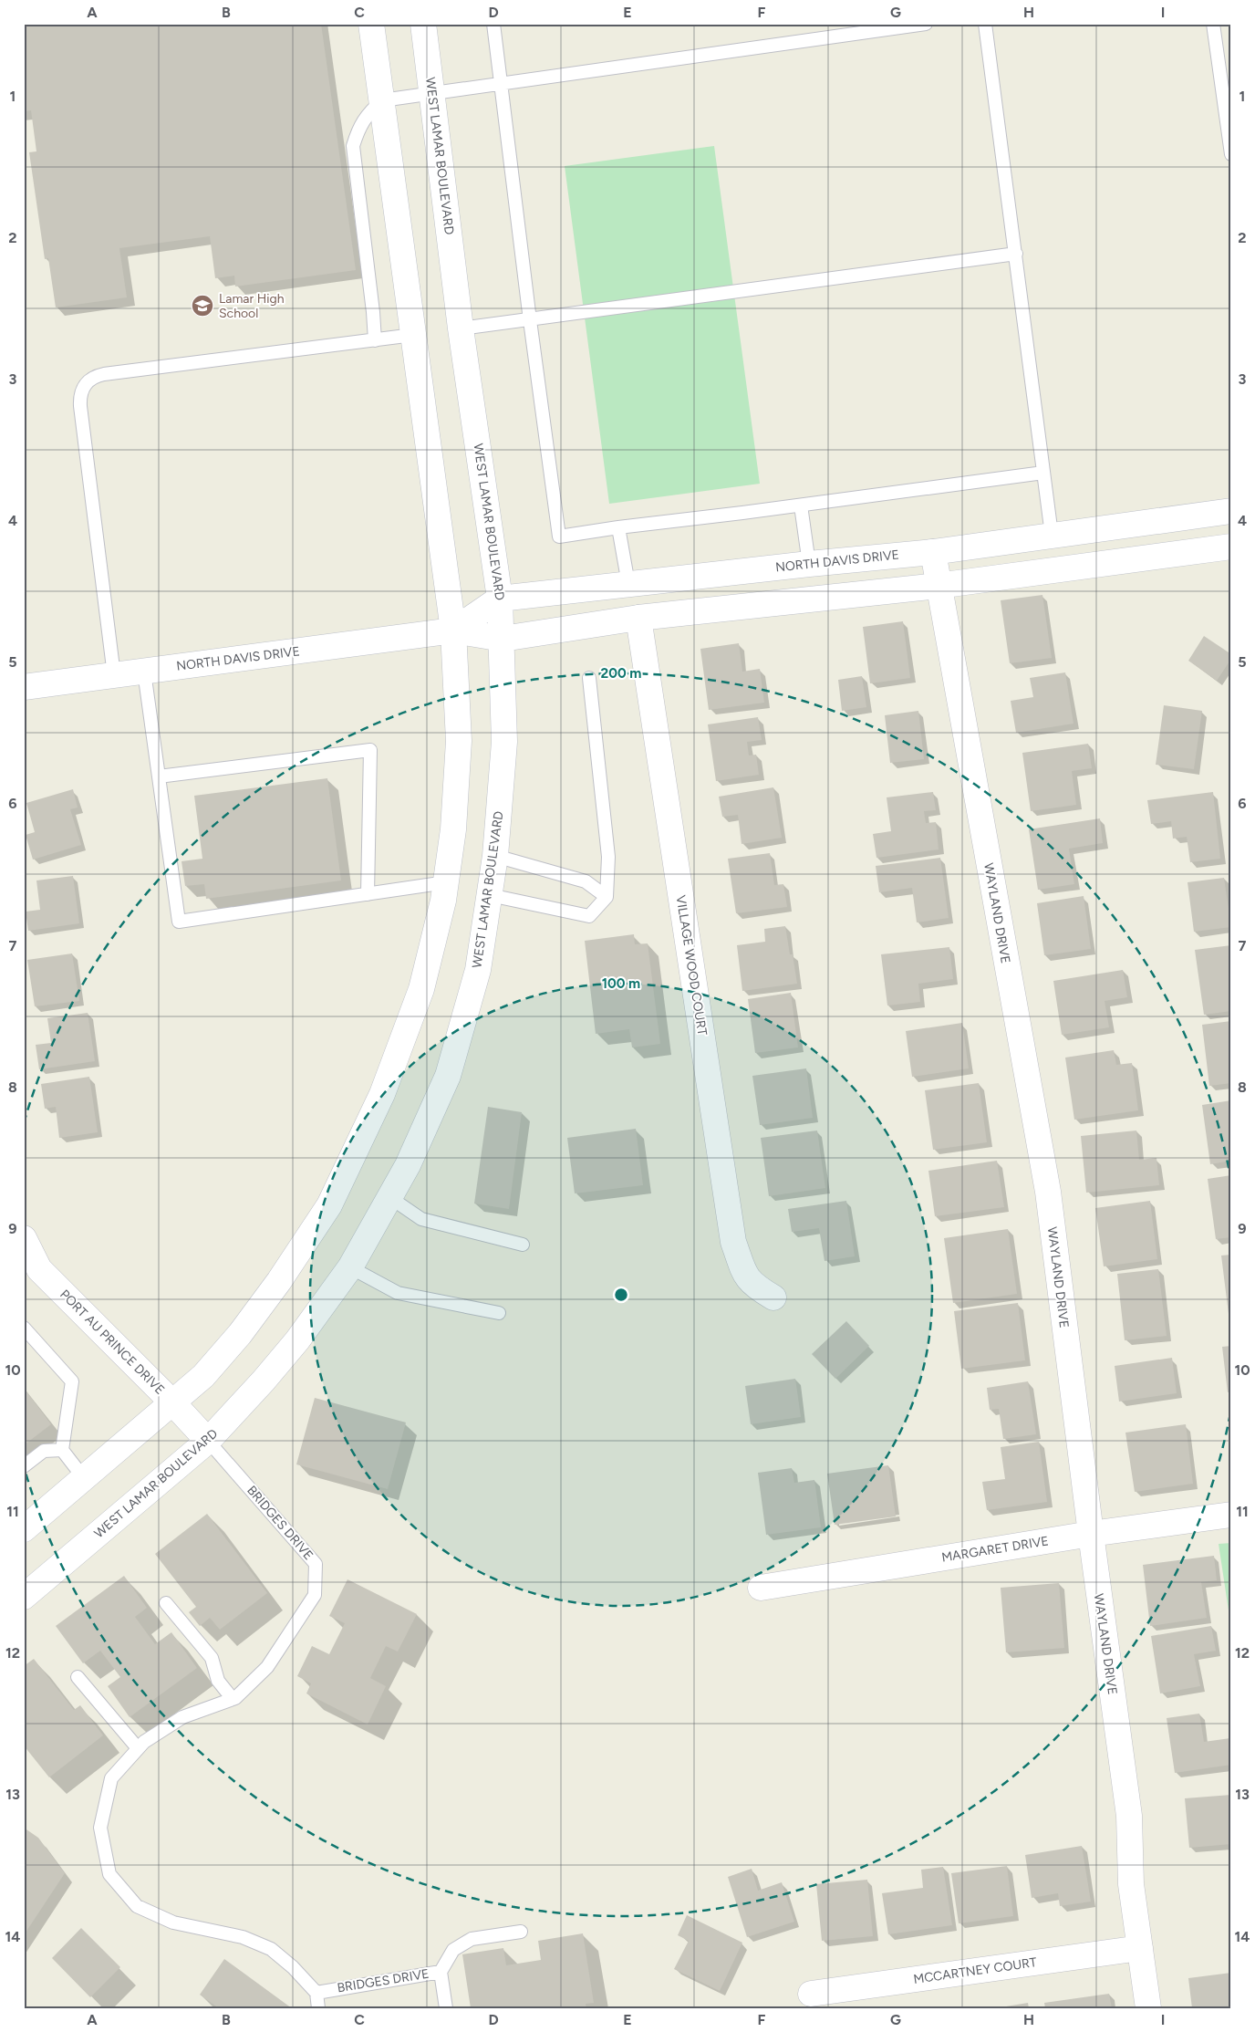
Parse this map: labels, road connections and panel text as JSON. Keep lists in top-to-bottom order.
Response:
{
  "streets": {
    "street": [
      "WEST LAMAR BOULEVARD",
      "NORTH DAVIS DRIVE",
      "WAYLAND DRIVE",
      "VILLAGE WOOD COURT",
      "PORT AU PRINCE DRIVE",
      "MARGARET DRIVE",
      "MCCARTNEY COURT"
    ],
    "lane": ["BRIDGES DRIVE"]
  },
  "crossings": [
    ["WEST LAMAR BOULEVARD", "NORTH DAVIS DRIVE"],
    ["WEST LAMAR BOULEVARD", "PORT AU PRINCE DRIVE"],
    ["WEST LAMAR BOULEVARD", "BRIDGES DRIVE"],
    ["NORTH DAVIS DRIVE", "WAYLAND DRIVE"],
    ["NORTH DAVIS DRIVE", "VILLAGE WOOD COURT"],
    ["WAYLAND DRIVE", "MARGARET DRIVE"],
    ["WAYLAND DRIVE", "MCCARTNEY COURT"],
    ["PORT AU PRINCE DRIVE", "BRIDGES DRIVE"]
  ],
  "places": {
    "school or university": ["Lamar High School"]
  },
  "grid": {
    "columns": [
      "A",
      "B",
      "C",
      "D",
      "E",
      "F",
      "G",
      "H",
      "I"
    ],
    "rows": [
      "1",
      "2",
      "3",
      "4",
      "5",
      "6",
      "7",
      "8",
      "9",
      "10",
      "11",
      "12",
      "13",
      "14"
    ]
  },
  "rings": ["200 m", "100 m"]
}
